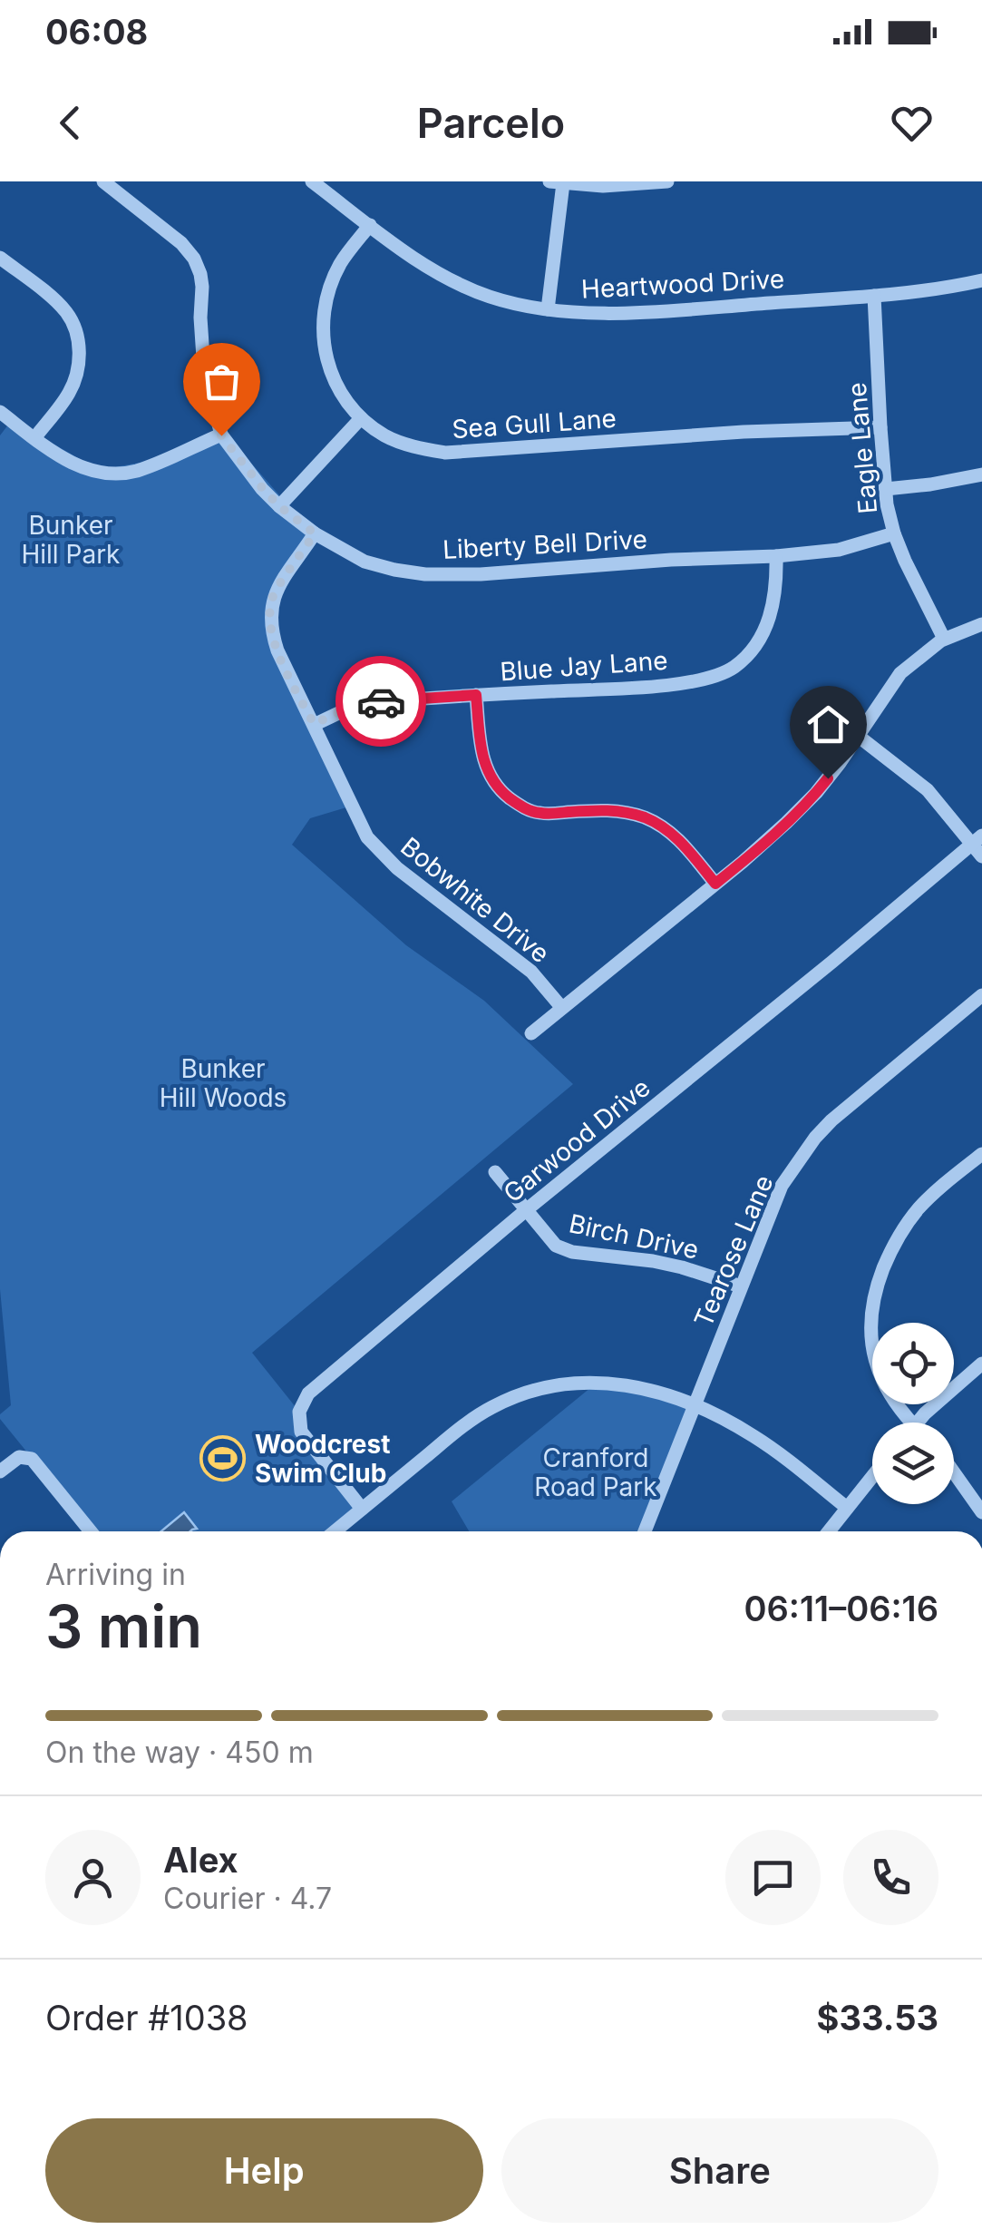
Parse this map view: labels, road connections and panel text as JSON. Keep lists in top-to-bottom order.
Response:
{
  "streets": {
    "street": [
      "Heartwood Drive",
      "Sea Gull Lane",
      "Eagle Lane",
      "Liberty Bell Drive",
      "Blue Jay Lane",
      "Bobwhite Drive",
      "Garwood Drive",
      "Birch Drive",
      "Tearose Lane"
    ]
  },
  "crossings": [
    ["Heartwood Drive", "Sea Gull Lane"],
    ["Heartwood Drive", "Eagle Lane"],
    ["Sea Gull Lane", "Eagle Lane"],
    ["Eagle Lane", "Liberty Bell Drive"],
    ["Liberty Bell Drive", "Blue Jay Lane"],
    ["Liberty Bell Drive", "Bobwhite Drive"],
    ["Blue Jay Lane", "Bobwhite Drive"],
    ["Garwood Drive", "Birch Drive"],
    ["Birch Drive", "Tearose Lane"]
  ],
  "parks": ["Bunker Hill Park", "Bunker Hill Woods", "Cranford Road Park"],
  "places": {
    "sports": ["Woodcrest Swim Club"]
  },
  "page": {
    "status": "06:08",
    "header": "Parcelo",
    "heading": ["3 min", "Arriving in", "06:11–06:16"],
    "panel": [
      "Alex",
      "Courier · 4.7",
      "Order #1038",
      "$33.53"
    ],
    "bar": "On the way · 450 m",
    "buttons": ["Help", "Share"]
  }
}
